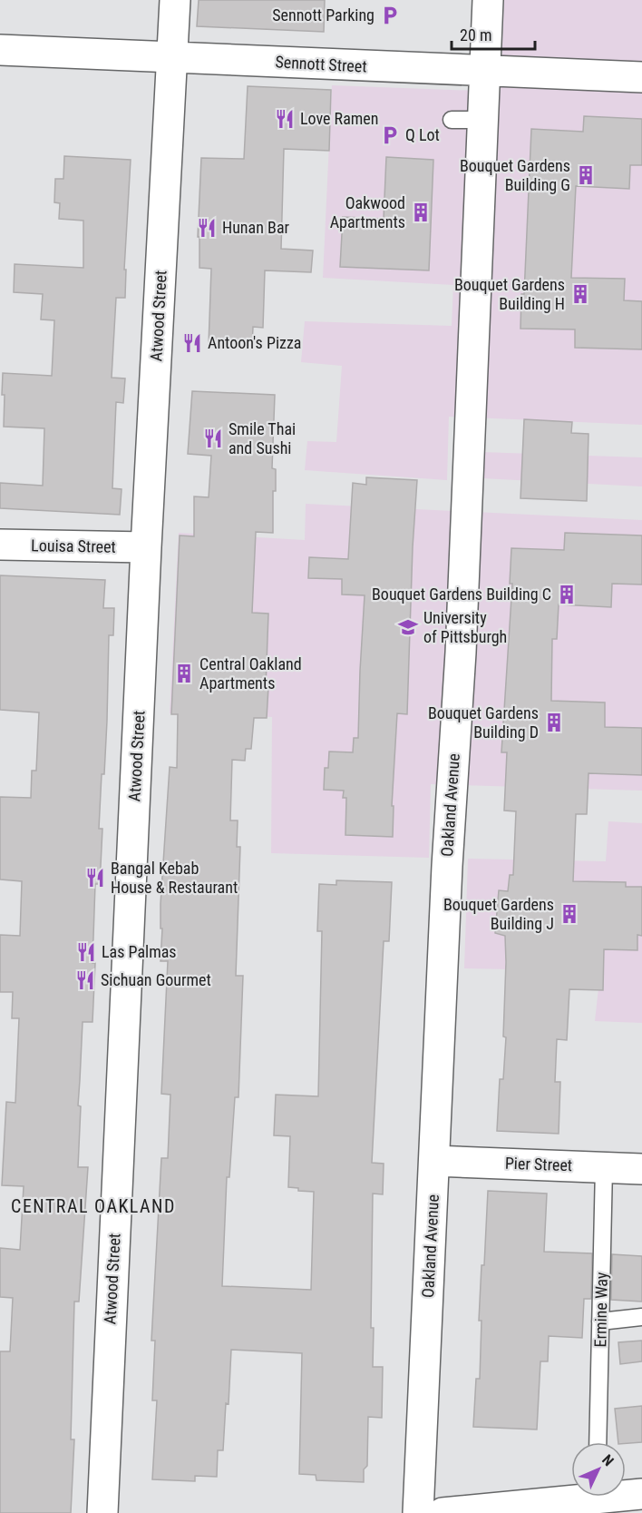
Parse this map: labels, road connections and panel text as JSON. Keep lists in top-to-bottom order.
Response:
{
  "streets": {
    "street": [
      "Sennott Street",
      "Atwood Street",
      "Louisa Street",
      "Oakland Avenue",
      "Pier Street"
    ],
    "lane": ["Ermine Way"]
  },
  "crossings": [
    ["Sennott Street", "Atwood Street"],
    ["Sennott Street", "Oakland Avenue"],
    ["Atwood Street", "Louisa Street"],
    ["Oakland Avenue", "Pier Street"],
    ["Pier Street", "Ermine Way"]
  ],
  "districts": ["CENTRAL OAKLAND"],
  "places": {
    "parking": ["Sennott Parking", "Q Lot"],
    "restaurant": [
      "Love Ramen",
      "Hunan Bar",
      "Antoon's Pizza",
      "Smile Thai and Sushi",
      "Bangal Kebab House & Restaurant",
      "Las Palmas",
      "Sichuan Gourmet"
    ],
    "building": [
      "Bouquet Gardens Building G",
      "Oakwood Apartments",
      "Bouquet Gardens Building H",
      "Bouquet Gardens Building C",
      "Central Oakland Apartments",
      "Bouquet Gardens Building D",
      "Bouquet Gardens Building J"
    ],
    "school or university": ["University of Pittsburgh"]
  },
  "scale_bar": "20 m",
  "north": "top right"
}
